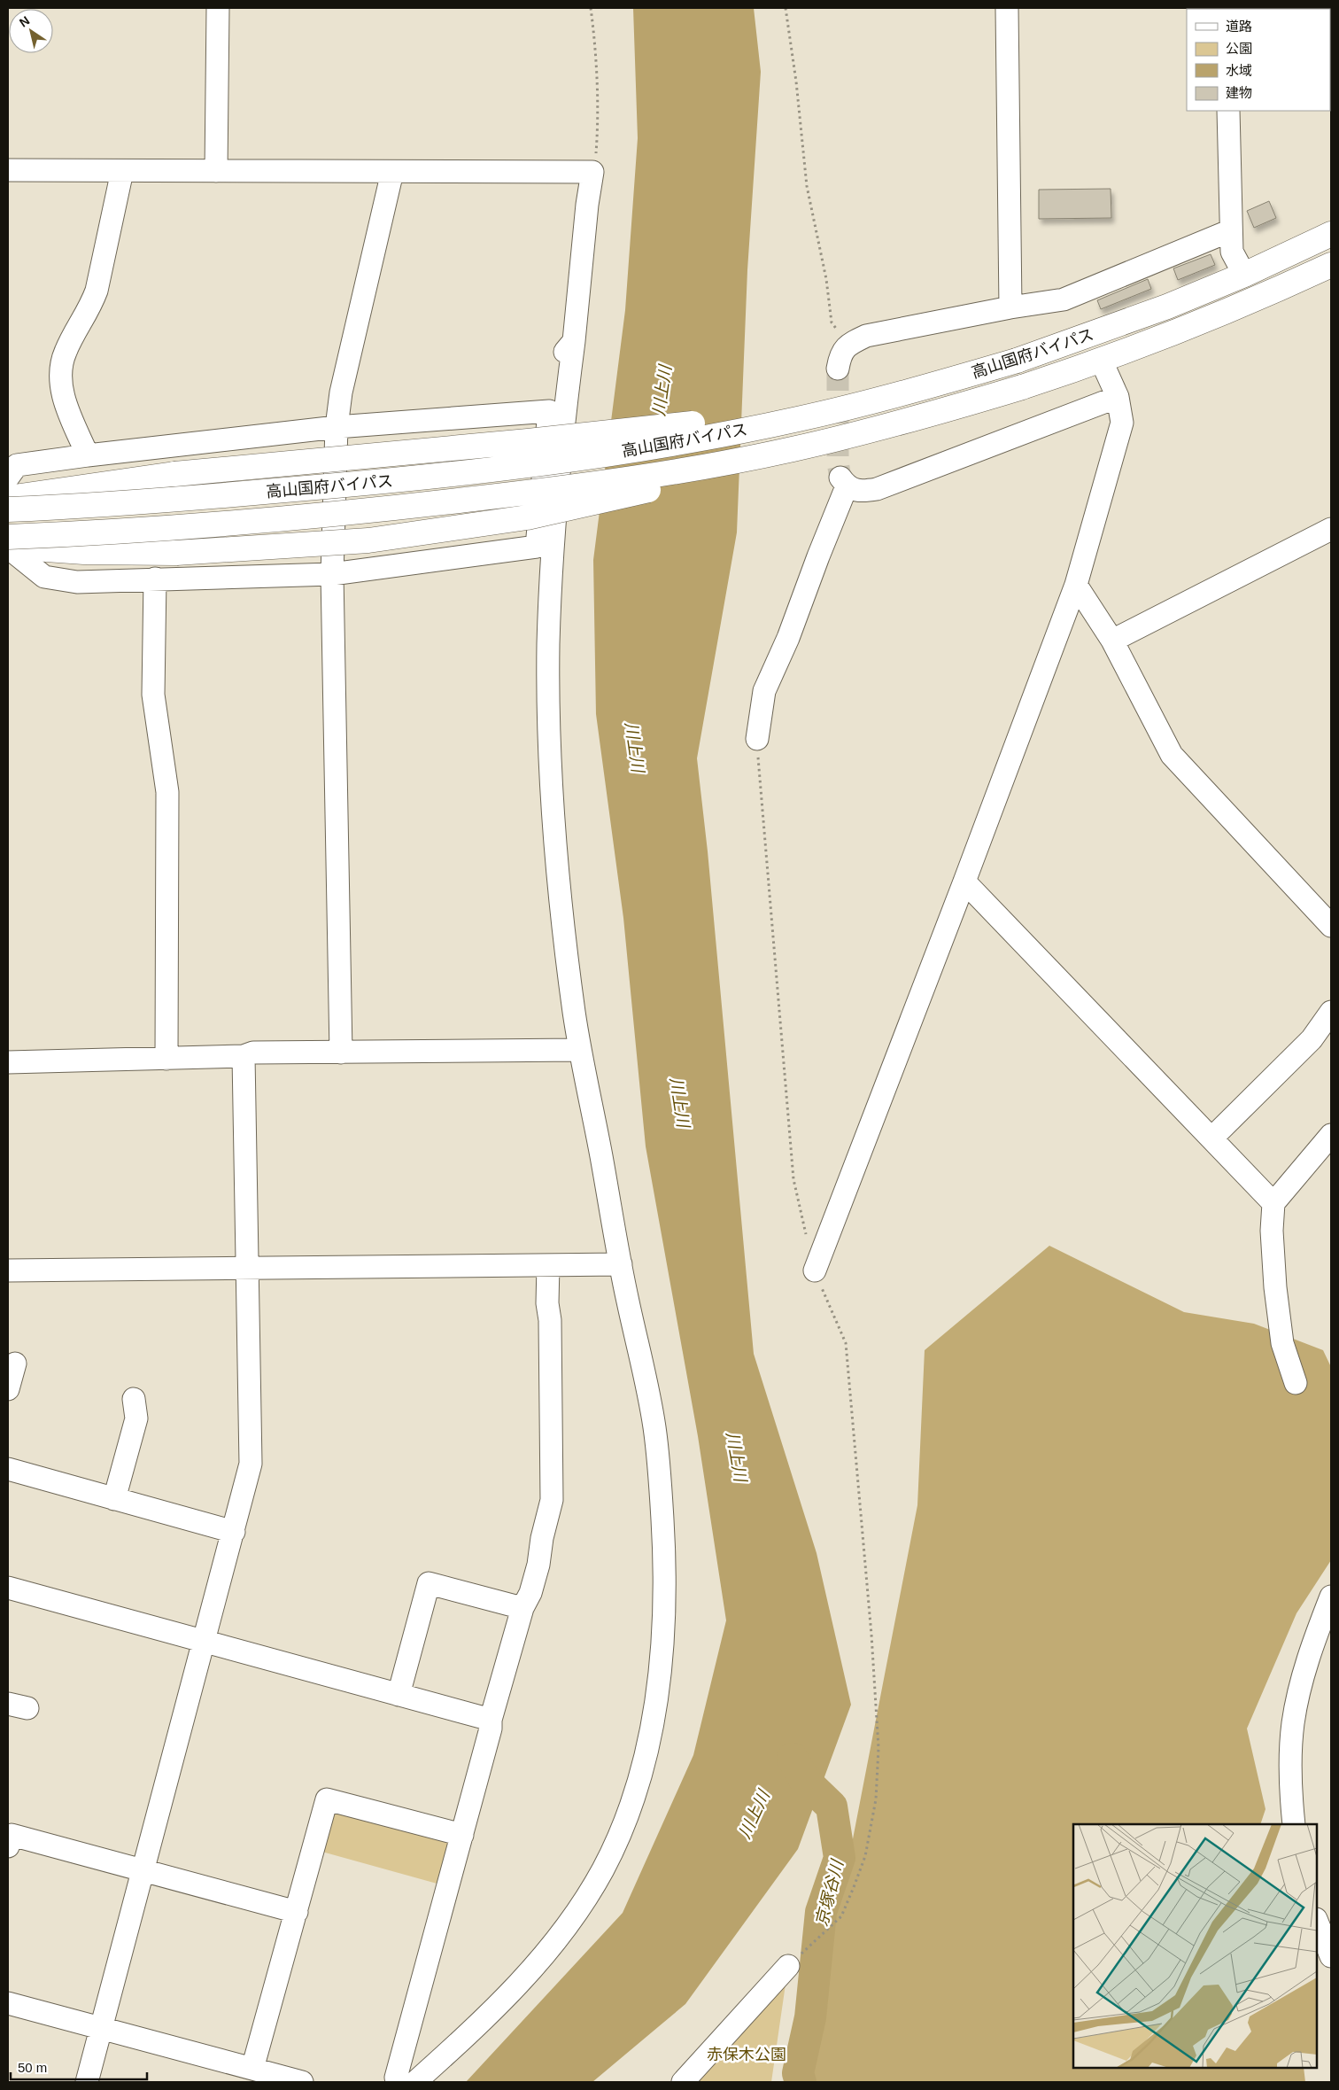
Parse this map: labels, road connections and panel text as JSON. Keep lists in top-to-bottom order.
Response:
{
  "streets": {
    "highway": ["高山国府バイパス"]
  },
  "water": ["川上川", "京塚谷川"],
  "parks": ["赤保木公園"],
  "legend": [
    "道路",
    "公園",
    "水域",
    "建物"
  ],
  "scale_bar": "50 m",
  "north": "top left"
}
